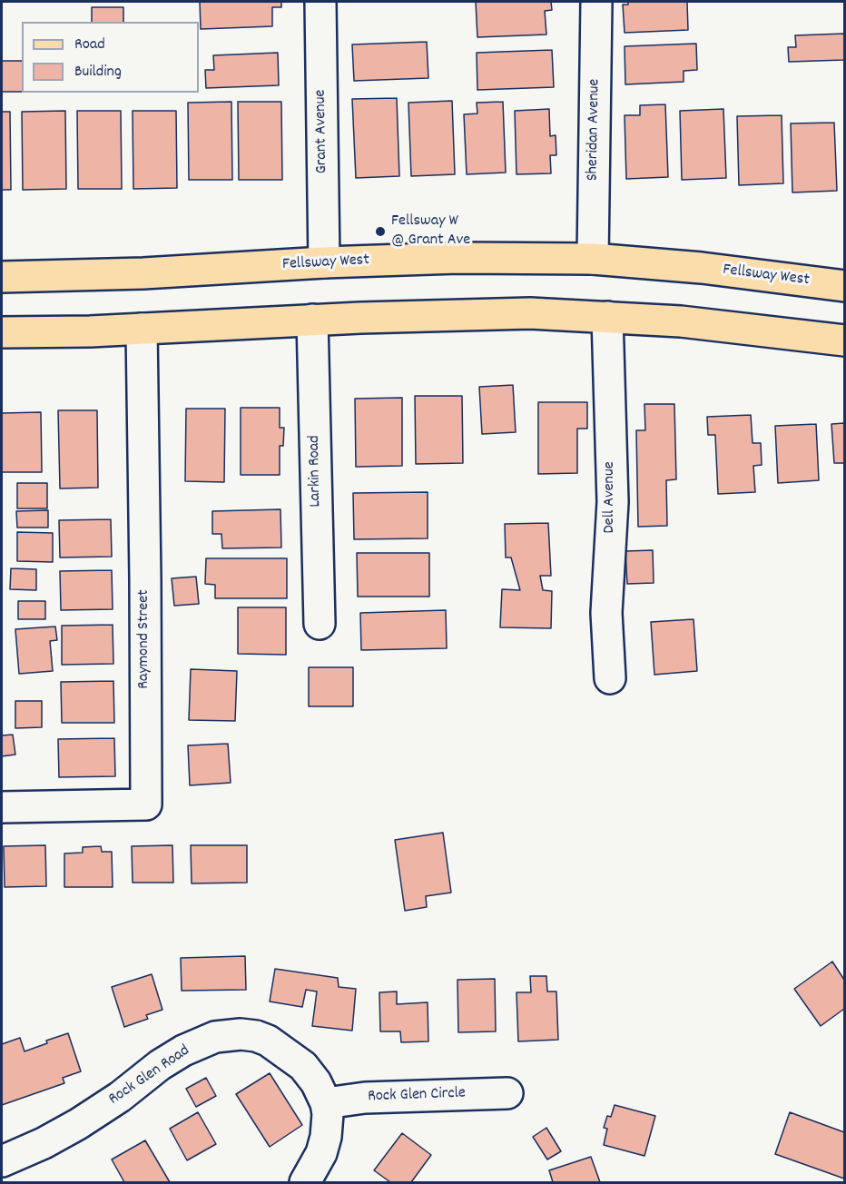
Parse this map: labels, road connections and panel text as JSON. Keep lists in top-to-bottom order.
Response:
{
  "streets": {
    "main road": ["Fellsway West"],
    "street": [
      "Sheridan Avenue",
      "Grant Avenue",
      "Larkin Road",
      "Dell Avenue",
      "Raymond Street",
      "Rock Glen Road",
      "Rock Glen Circle"
    ]
  },
  "crossings": [
    ["Sheridan Avenue", "Fellsway West"],
    ["Grant Avenue", "Fellsway West"],
    ["Rock Glen Road", "Rock Glen Circle"]
  ],
  "places": ["Fellsway W @ Grant Ave"],
  "legend": ["Road", "Building"]
}
